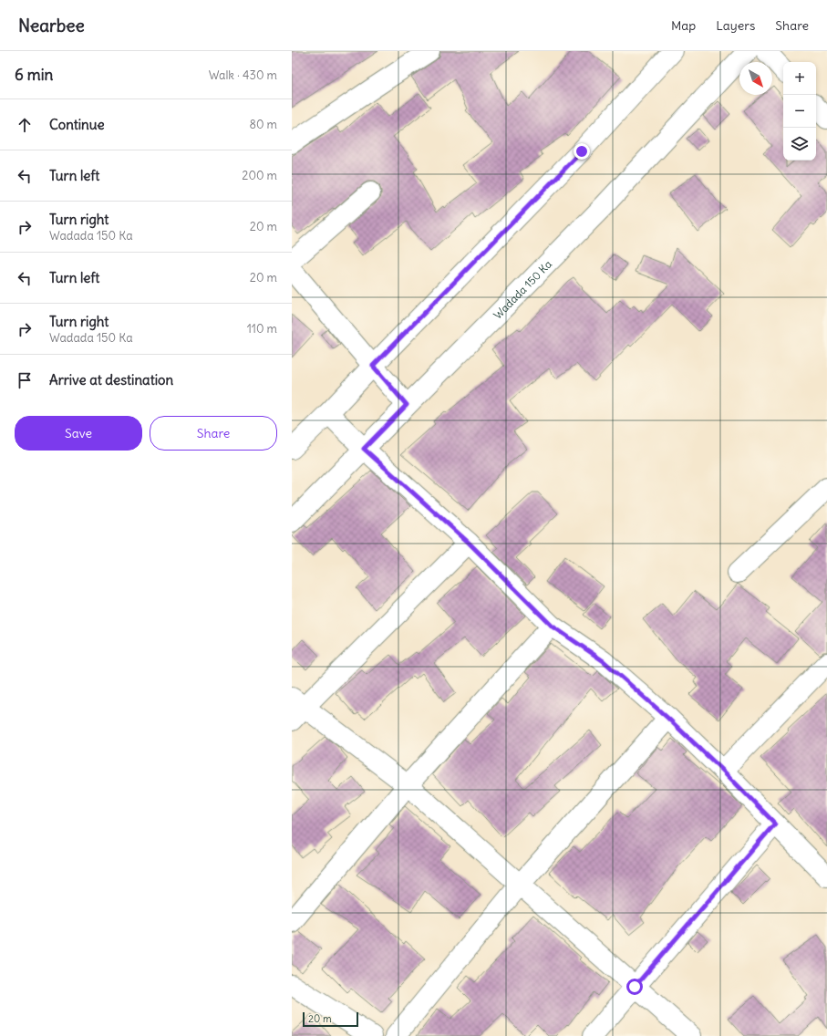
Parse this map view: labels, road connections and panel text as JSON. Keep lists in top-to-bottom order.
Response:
{
  "streets": {
    "street": ["Wadada 150 Ka"]
  },
  "scale_bar": "20 m",
  "north": "bottom right",
  "page": {
    "header": "Nearbee",
    "nav": ["Map", "Layers", "Share"],
    "heading": ["6 min", "Walk · 430 m"],
    "map_buttons": ["+", "−"],
    "list": [
      ["Continue", "80 m"],
      ["Turn left", "200 m"],
      ["Turn right", "Wadada 150 Ka", "20 m"],
      ["Turn left", "20 m"],
      ["Turn right", "Wadada 150 Ka", "110 m"],
      "Arrive at destination"
    ],
    "buttons": ["Save", "Share"],
    "scale": "20 m"
  }
}
